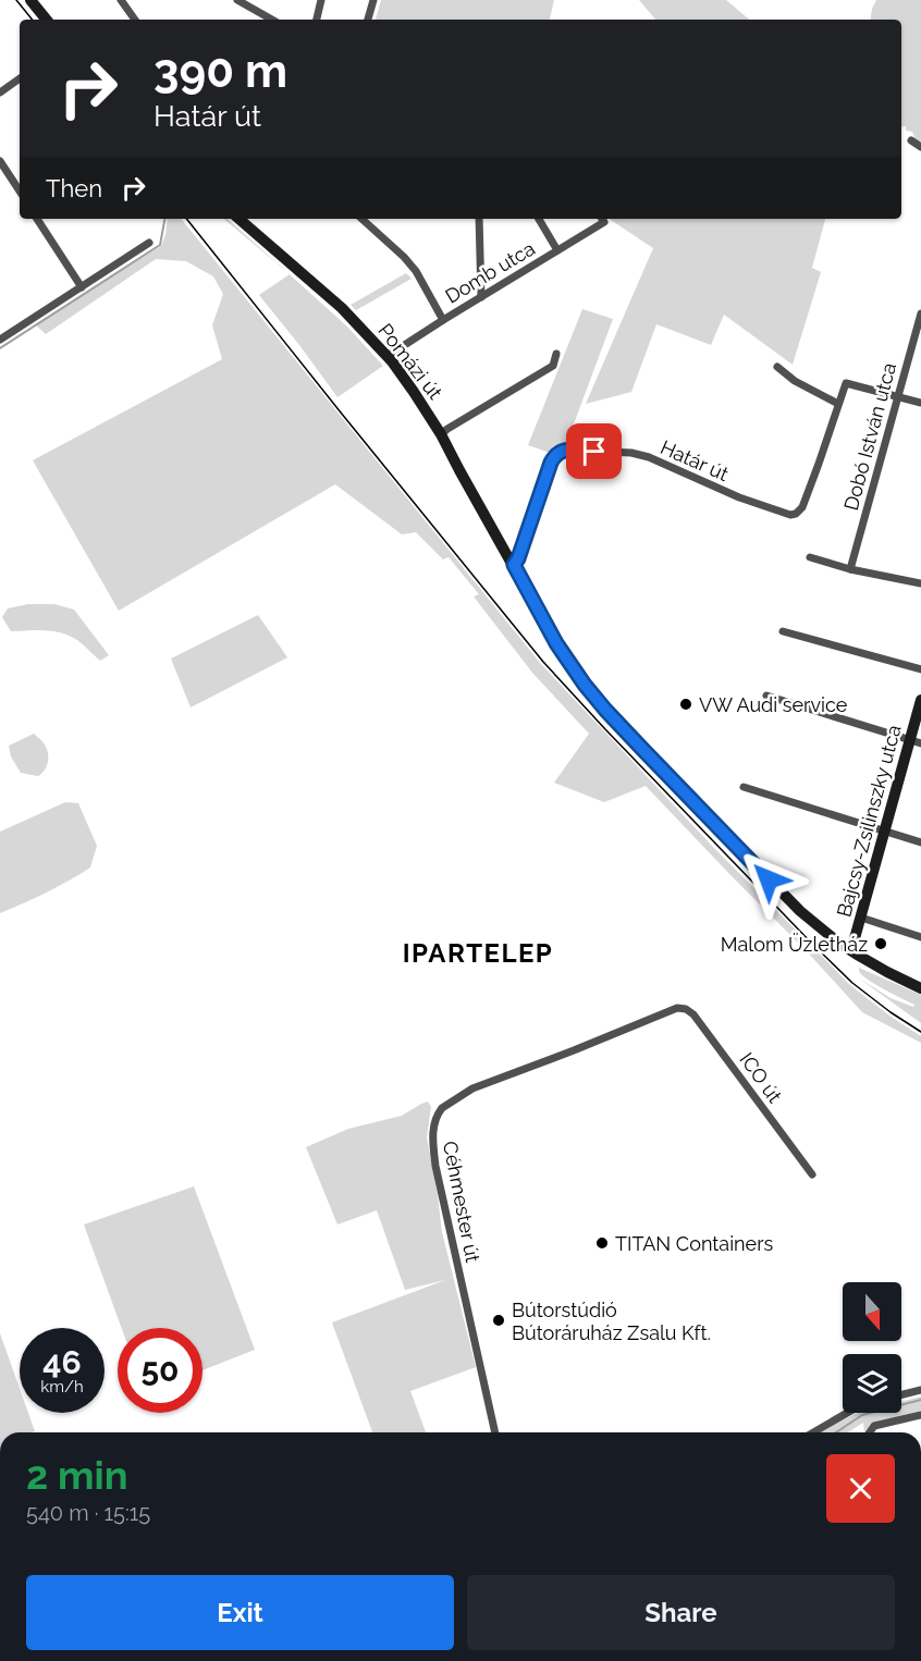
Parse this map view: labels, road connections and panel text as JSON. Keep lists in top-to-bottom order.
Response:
{
  "streets": {
    "main road": ["Pomázi út", "Bajcsy-Zsilinszky utca"],
    "street": [
      "Domb utca",
      "Dobó István utca",
      "Határ út",
      "ICO út",
      "Céhmester út"
    ]
  },
  "crossings": [
    ["Domb utca", "Pomázi út"],
    ["Pomázi út", "Határ út"],
    ["Pomázi út", "Bajcsy-Zsilinszky utca"],
    ["Dobó István utca", "Határ út"],
    ["ICO út", "Céhmester út"]
  ],
  "districts": ["IPARTELEP"],
  "places": [
    "VW Audi service",
    "Malom Üzletház",
    "TITAN Containers",
    "Bútorstúdió Bútoráruház Zsalu Kft."
  ],
  "north": "bottom",
  "page": {
    "turn": ["390 m", "Határ út"],
    "then": "Then",
    "speed": "46 km/h",
    "limit": "50",
    "heading": ["2 min", "540 m · 15:15"],
    "buttons": ["Exit", "Share"]
  }
}
